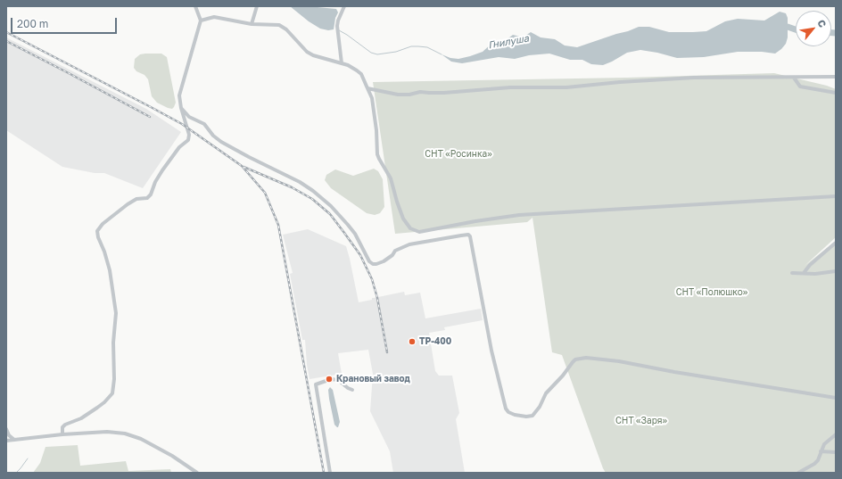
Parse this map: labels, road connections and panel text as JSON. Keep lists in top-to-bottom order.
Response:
{
  "water": ["Гнилуша"],
  "parks": ["СНТ «Росинка»", "СНТ «Полюшко»", "СНТ «Заря»"],
  "places": ["ТР-400", "Крановый завод"],
  "scale_bar": "200 m",
  "north": "top right"
}
